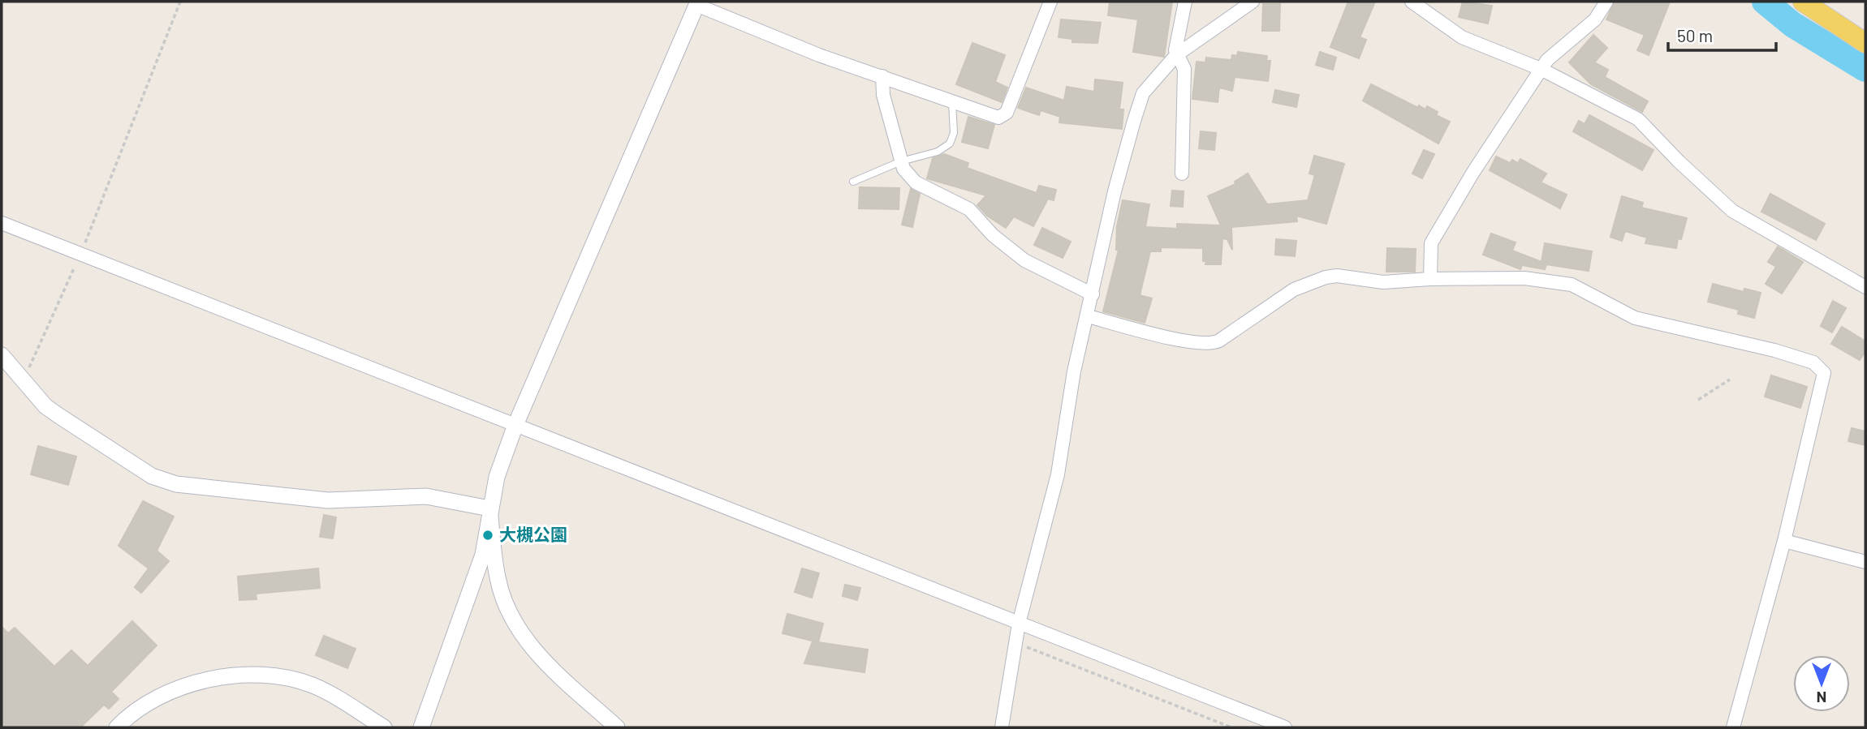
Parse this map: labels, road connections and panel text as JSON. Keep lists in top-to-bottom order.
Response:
{
  "places": ["大槻公園"],
  "scale_bar": "50 m",
  "north": "bottom"
}
